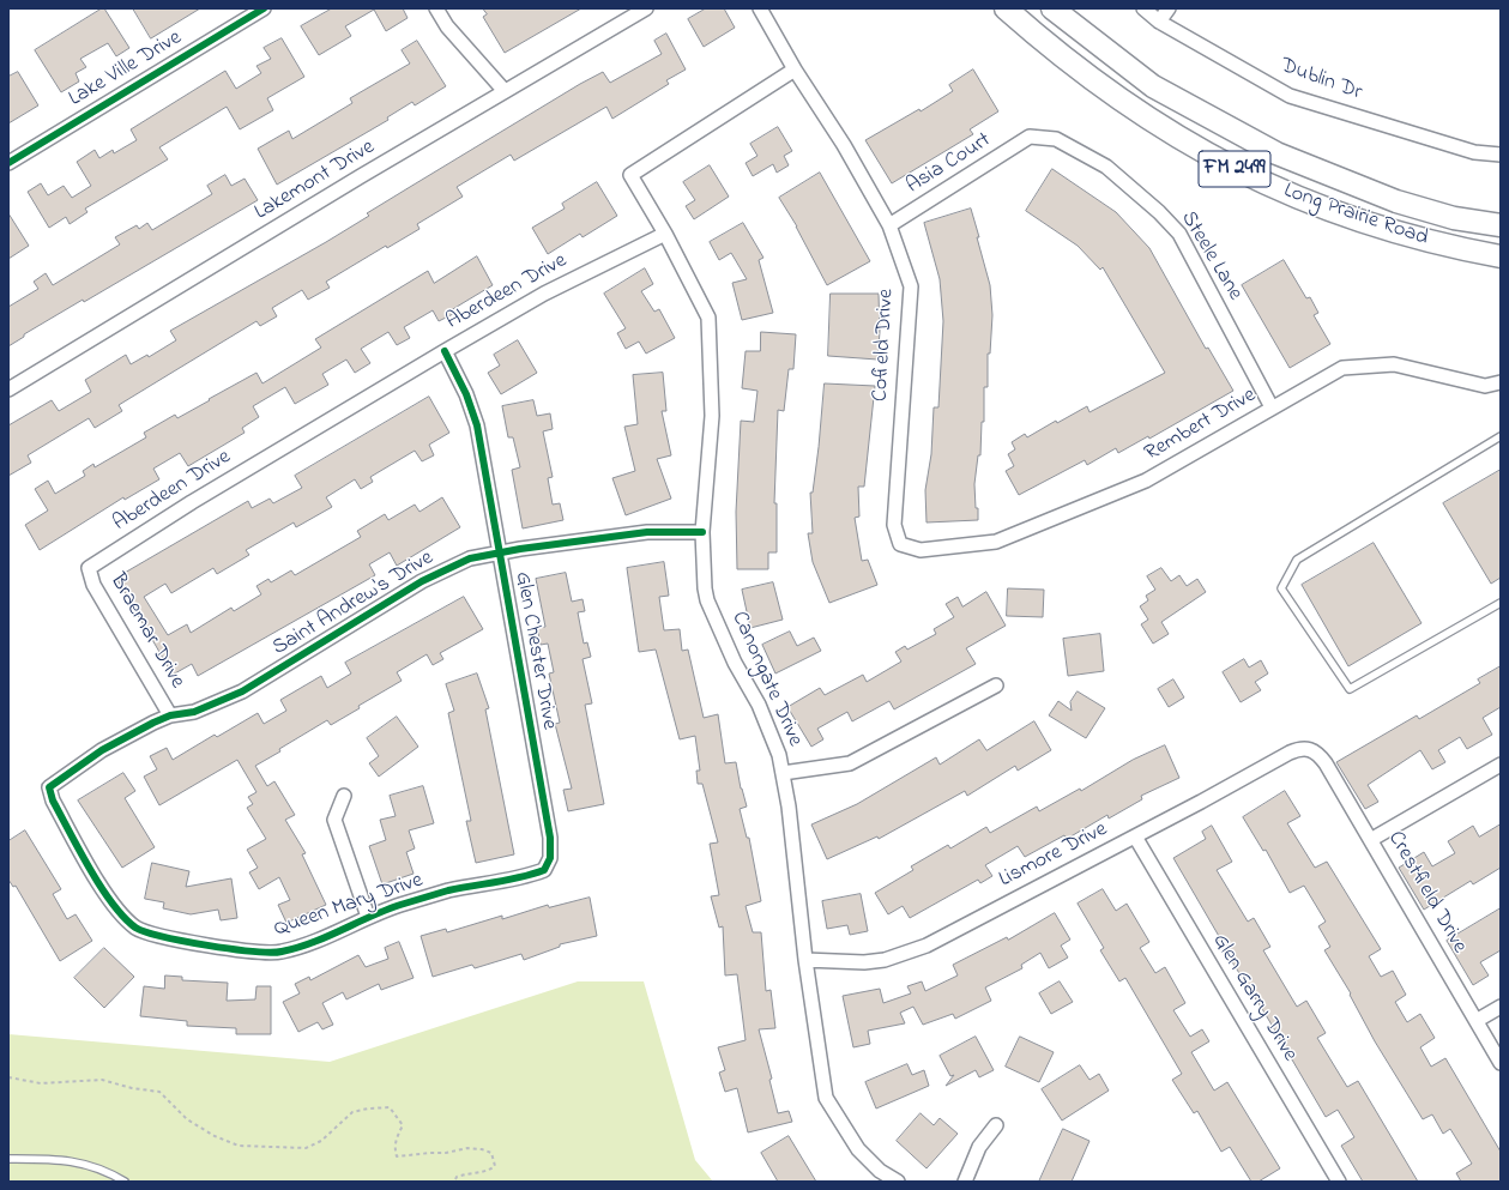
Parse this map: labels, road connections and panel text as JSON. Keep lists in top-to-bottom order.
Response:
{
  "streets": {
    "main road": ["FM 2499", "Long Prairie Road"],
    "street": [
      "Lake Ville Drive",
      "Dublin Dr",
      "Asia Court",
      "Lakemont Drive",
      "Steele Lane",
      "Aberdeen Drive",
      "Cofield Drive",
      "Rembert Drive",
      "Saint Andrew's Drive",
      "Braemar Drive",
      "Glen Chester Drive",
      "Canongate Drive",
      "Lismore Drive",
      "Crestfield Drive",
      "Queen Mary Drive",
      "Glen Garry Drive"
    ]
  },
  "crossings": [
    ["Asia Court", "Steele Lane"],
    ["Asia Court", "Cofield Drive"],
    ["Steele Lane", "Rembert Drive"],
    ["Aberdeen Drive", "Braemar Drive"],
    ["Aberdeen Drive", "Glen Chester Drive"],
    ["Aberdeen Drive", "Canongate Drive"],
    ["Cofield Drive", "Rembert Drive"],
    ["Saint Andrew's Drive", "Braemar Drive"],
    ["Saint Andrew's Drive", "Glen Chester Drive"],
    ["Saint Andrew's Drive", "Canongate Drive"],
    ["Saint Andrew's Drive", "Queen Mary Drive"],
    ["Glen Chester Drive", "Queen Mary Drive"],
    ["Canongate Drive", "Lismore Drive"],
    ["Lismore Drive", "Crestfield Drive"],
    ["Lismore Drive", "Glen Garry Drive"]
  ]
}
